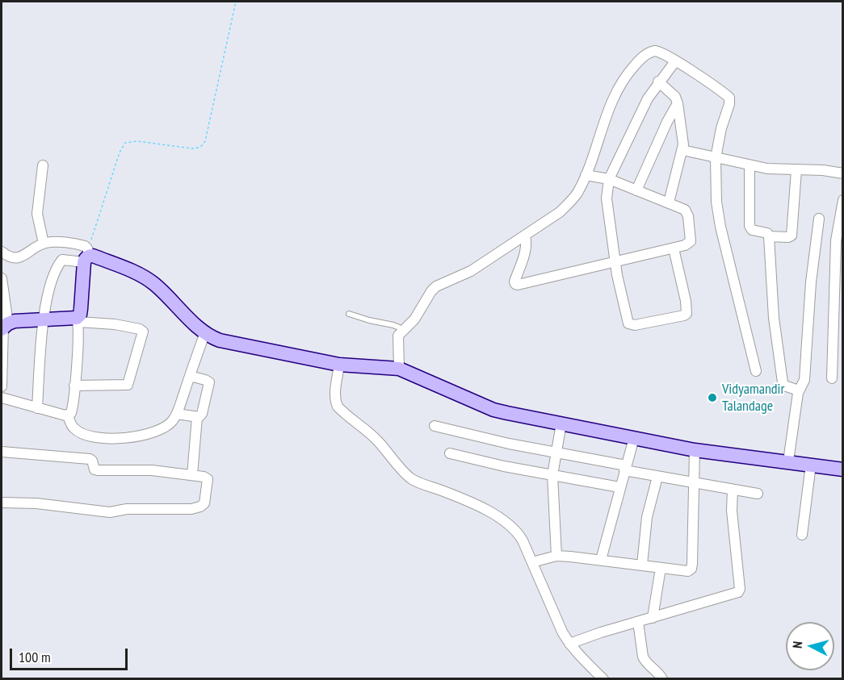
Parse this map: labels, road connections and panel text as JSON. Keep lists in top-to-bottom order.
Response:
{
  "places": ["Vidyamandir Talandage"],
  "scale_bar": "100 m",
  "north": "left"
}
